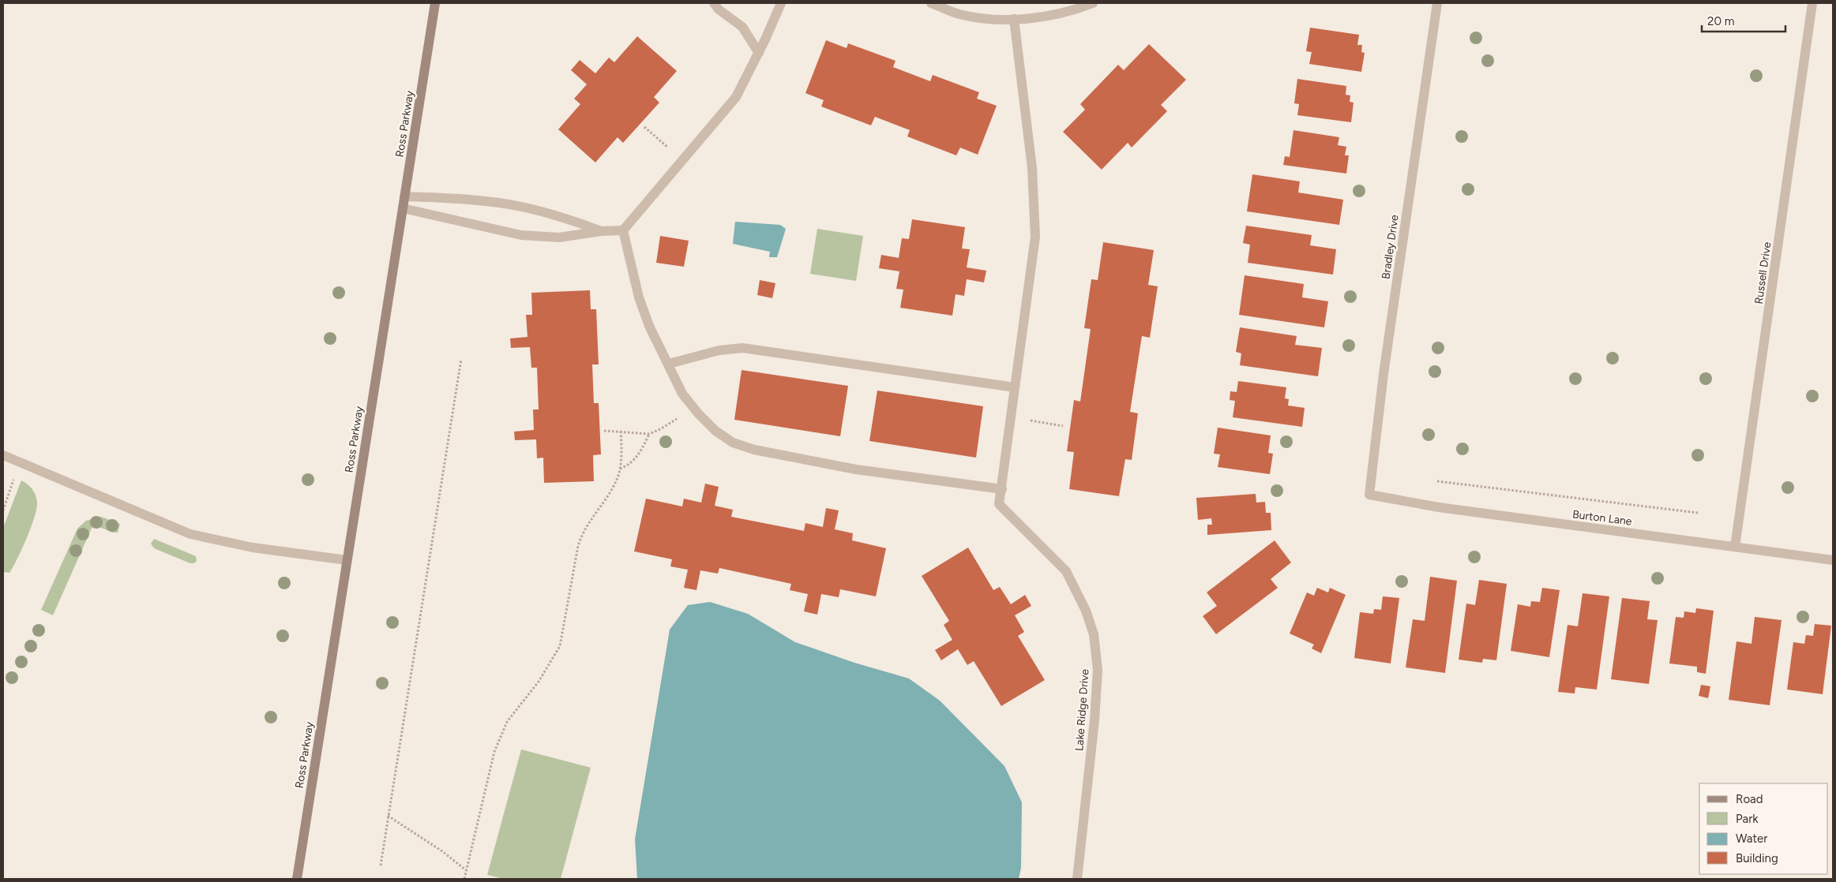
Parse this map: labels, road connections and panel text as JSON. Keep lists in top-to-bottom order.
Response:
{
  "streets": {
    "street": [
      "Ross Parkway",
      "Bradley Drive",
      "Russell Drive",
      "Burton Lane",
      "Lake Ridge Drive"
    ]
  },
  "crossings": [
    ["Bradley Drive", "Burton Lane"],
    ["Russell Drive", "Burton Lane"]
  ],
  "legend": [
    "Road",
    "Park",
    "Water",
    "Building"
  ],
  "scale_bar": "20 m"
}
